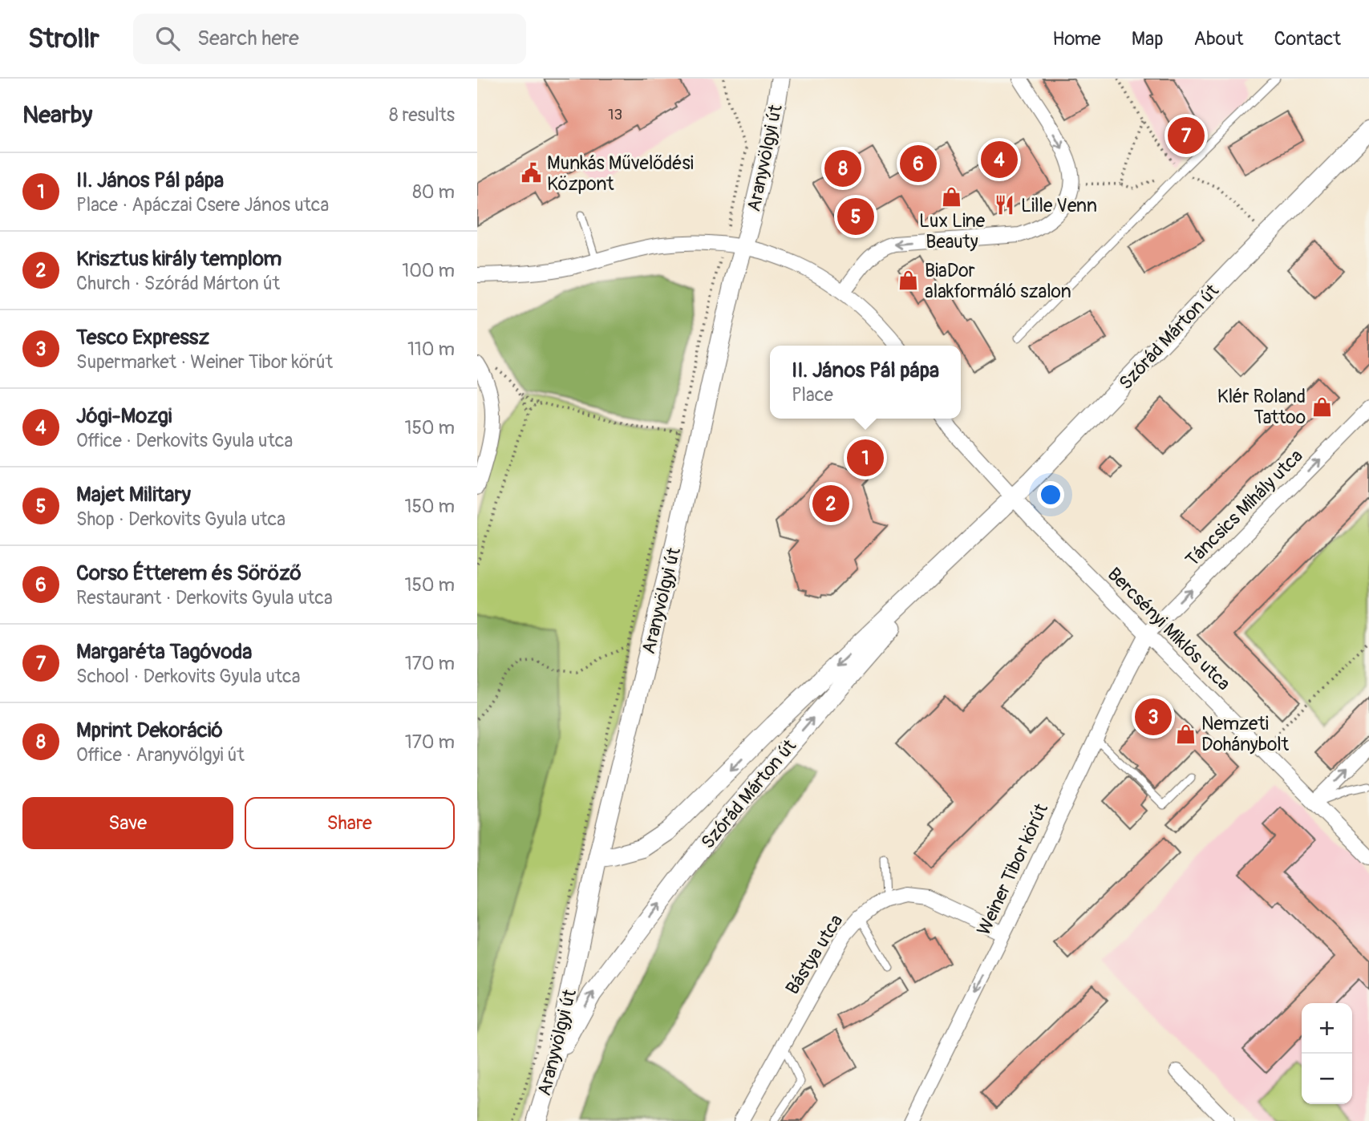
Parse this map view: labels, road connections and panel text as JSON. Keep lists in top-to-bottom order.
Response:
{
  "streets": {
    "street": [
      "Aranyvölgyi út",
      "Szórád Márton út",
      "Táncsics Mihály utca",
      "Bercsényi Miklós utca",
      "Weiner Tibor körút",
      "Bástya utca"
    ]
  },
  "crossings": [
    ["Aranyvölgyi út", "Szórád Márton út"],
    ["Szórád Márton út", "Bercsényi Miklós utca"],
    ["Táncsics Mihály utca", "Bercsényi Miklós utca"],
    ["Táncsics Mihály utca", "Weiner Tibor körút"],
    ["Bercsényi Miklós utca", "Weiner Tibor körút"],
    ["Weiner Tibor körút", "Bástya utca"]
  ],
  "one_way": ["Táncsics Mihály utca", "Weiner Tibor körút"],
  "places": {
    "public building": ["Munkás Művelődési Központ"],
    "shop": [
      "Lux Line Beauty",
      "BiaDor alakformáló szalon",
      "Klér Roland Tattoo",
      "Nemzeti Dohánybolt"
    ],
    "restaurant": ["Lille Venn"]
  },
  "house_numbers": ["13"],
  "page": {
    "header": "Strollr",
    "search": "Search here",
    "nav": [
      "Home",
      "Map",
      "About",
      "Contact"
    ],
    "heading": ["Nearby", "8 results"],
    "pins": [
      "7",
      "4",
      "6",
      "8",
      "5",
      "1",
      "2",
      "3"
    ],
    "list": [
      {
        "mark": "1",
        "name": "II. János Pál pápa",
        "note": "Place · Apáczai Csere János utca",
        "value": "80 m"
      },
      {
        "mark": "2",
        "name": "Krisztus király templom",
        "note": "Church · Szórád Márton út",
        "value": "100 m"
      },
      {
        "mark": "3",
        "name": "Tesco Expressz",
        "note": "Supermarket · Weiner Tibor körút",
        "value": "110 m"
      },
      {
        "mark": "4",
        "name": "Jógi-Mozgi",
        "note": "Office · Derkovits Gyula utca",
        "value": "150 m"
      },
      {
        "mark": "5",
        "name": "Majet Military",
        "note": "Shop · Derkovits Gyula utca",
        "value": "150 m"
      },
      {
        "mark": "6",
        "name": "Corso Étterem és Söröző",
        "note": "Restaurant · Derkovits Gyula utca",
        "value": "150 m"
      },
      {
        "mark": "7",
        "name": "Margaréta Tagóvoda",
        "note": "School · Derkovits Gyula utca",
        "value": "170 m"
      },
      {
        "mark": "8",
        "name": "Mprint Dekoráció",
        "note": "Office · Aranyvölgyi út",
        "value": "170 m"
      }
    ],
    "popup": ["II. János Pál pápa", "Place"],
    "buttons": ["Save", "Share"],
    "map_buttons": ["+", "−"]
  }
}
